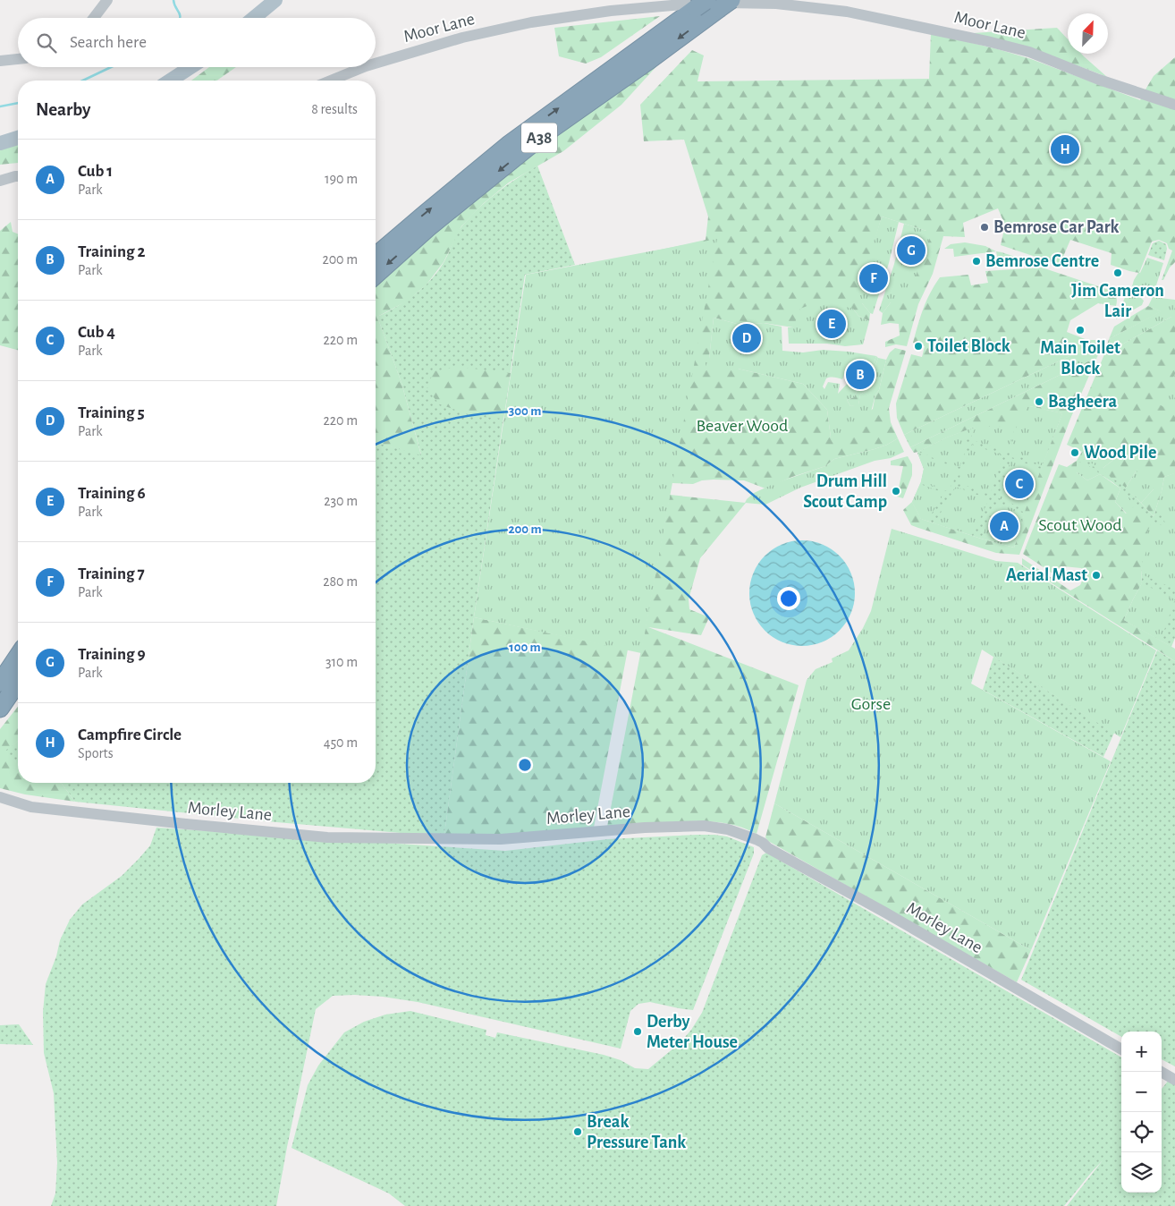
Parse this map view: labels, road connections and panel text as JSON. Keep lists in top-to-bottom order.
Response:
{
  "streets": {
    "highway": ["A38"],
    "street": ["Moor Lane", "Morley Lane"]
  },
  "parks": ["Beaver Wood", "Scout Wood", "Gorse"],
  "places": [
    "Bemrose Car Park",
    "Bemrose Centre",
    "Jim Cameron Lair",
    "Main Toilet Block",
    "Toilet Block",
    "Bagheera",
    "Wood Pile",
    "Drum Hill Scout Camp",
    "Aerial Mast",
    "Derby Meter House",
    "Break Pressure Tank"
  ],
  "north": "top right",
  "page": {
    "search": "Search here",
    "heading": ["Nearby", "8 results"],
    "pins": [
      "H",
      "G",
      "F",
      "E",
      "D",
      "B",
      "C",
      "A"
    ],
    "list": [
      {
        "mark": "A",
        "name": "Cub 1",
        "note": "Park",
        "value": "190 m"
      },
      {
        "mark": "B",
        "name": "Training 2",
        "note": "Park",
        "value": "200 m"
      },
      {
        "mark": "C",
        "name": "Cub 4",
        "note": "Park",
        "value": "220 m"
      },
      {
        "mark": "D",
        "name": "Training 5",
        "note": "Park",
        "value": "220 m"
      },
      {
        "mark": "E",
        "name": "Training 6",
        "note": "Park",
        "value": "230 m"
      },
      {
        "mark": "F",
        "name": "Training 7",
        "note": "Park",
        "value": "280 m"
      },
      {
        "mark": "G",
        "name": "Training 9",
        "note": "Park",
        "value": "310 m"
      },
      {
        "mark": "H",
        "name": "Campfire Circle",
        "note": "Sports",
        "value": "450 m"
      }
    ],
    "map_buttons": ["+", "−"]
  },
  "rings": ["300 m", "200 m", "100 m"]
}
